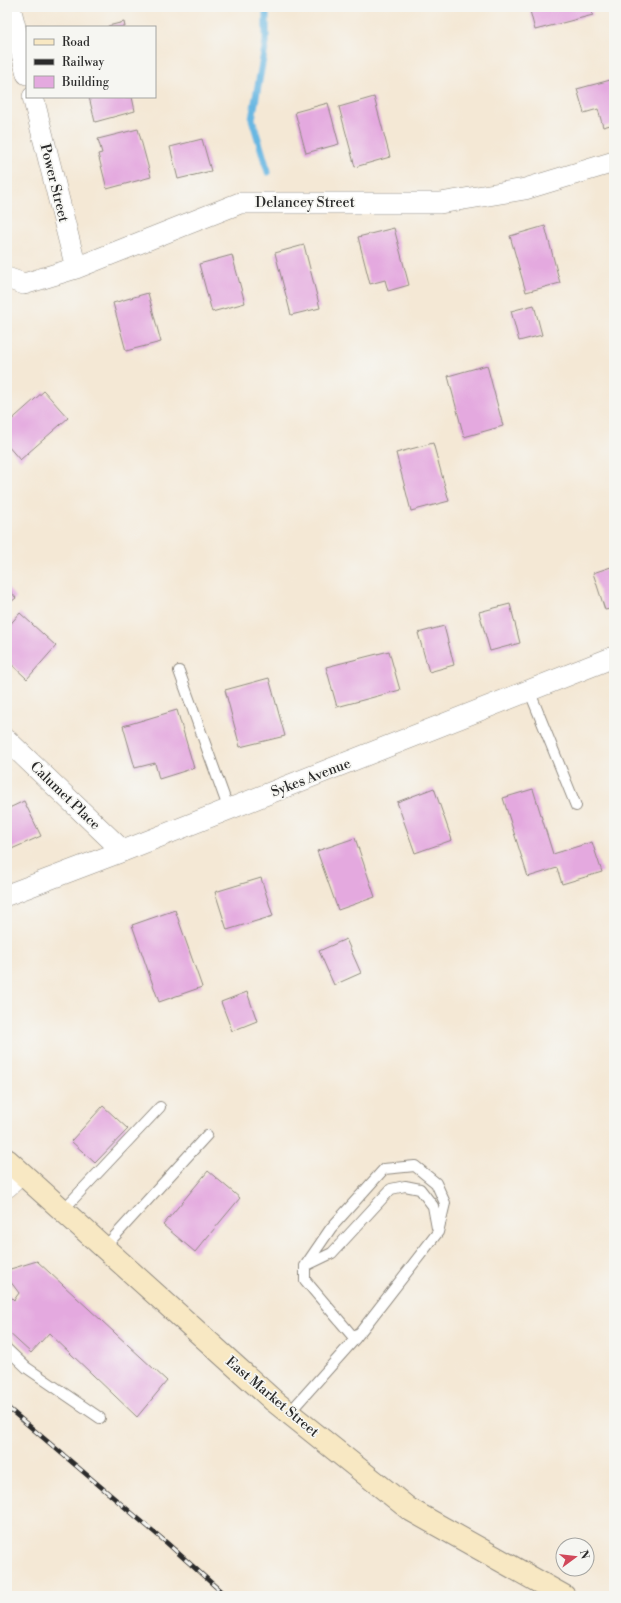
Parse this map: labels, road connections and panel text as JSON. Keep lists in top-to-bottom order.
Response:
{
  "streets": {
    "main road": ["East Market Street"],
    "street": [
      "Power Street",
      "Delancey Street",
      "Sykes Avenue",
      "Calumet Place"
    ]
  },
  "crossings": [
    ["Power Street", "Delancey Street"],
    ["Sykes Avenue", "Calumet Place"]
  ],
  "legend": ["Road", "Railway", "Building"],
  "north": "right"
}
